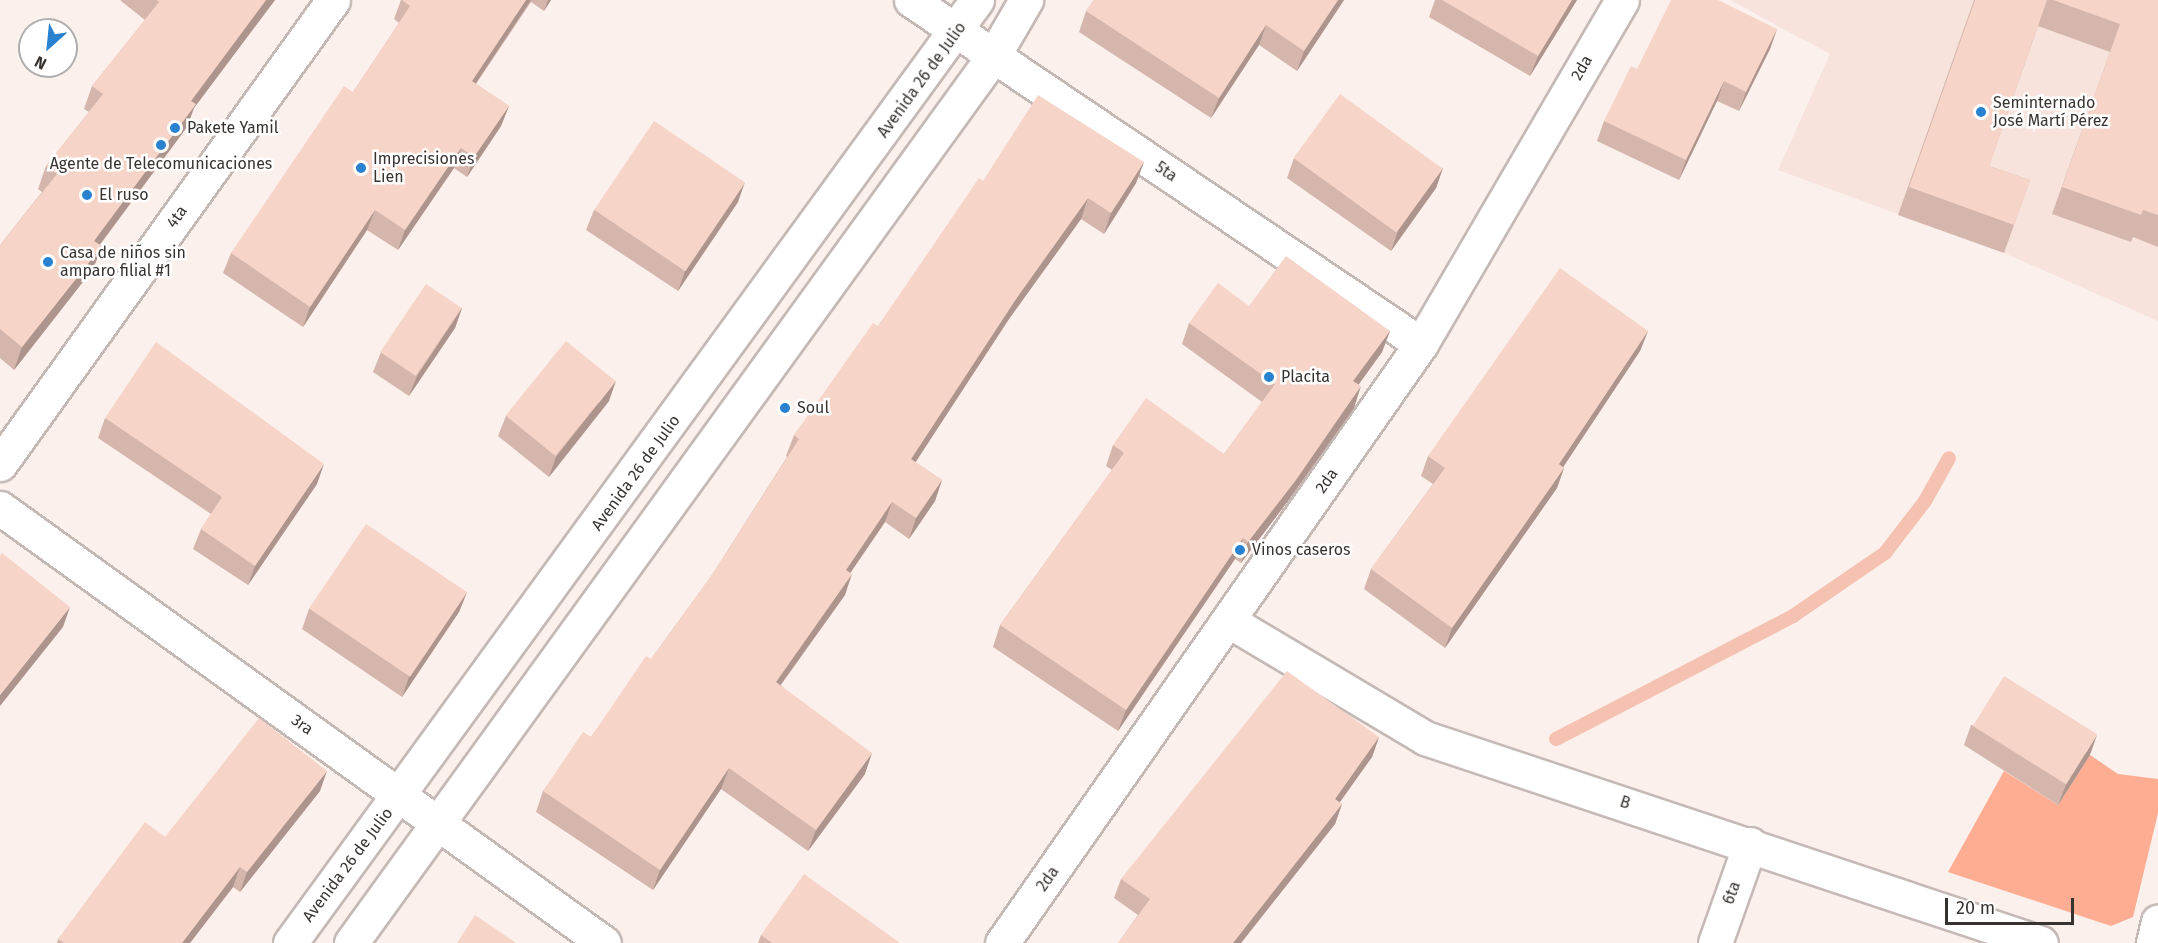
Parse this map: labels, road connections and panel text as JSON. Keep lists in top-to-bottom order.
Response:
{
  "streets": {
    "street": [
      "2da",
      "Avenida 26 de Julio",
      "5ta",
      "4ta",
      "3ra",
      "B",
      "6ta"
    ]
  },
  "crossings": [
    ["2da", "5ta"],
    ["2da", "B"],
    ["Avenida 26 de Julio", "5ta"],
    ["Avenida 26 de Julio", "3ra"],
    ["B", "6ta"]
  ],
  "places": [
    "Seminternado José Martí Pérez",
    "Pakete Yamil",
    "Agente de Telecomunicaciones",
    "Imprecisiones Lien",
    "El ruso",
    "Casa de niños sin amparo filial #1",
    "Placita",
    "Soul",
    "Vinos caseros"
  ],
  "scale_bar": "20 m",
  "north": "bottom left"
}
